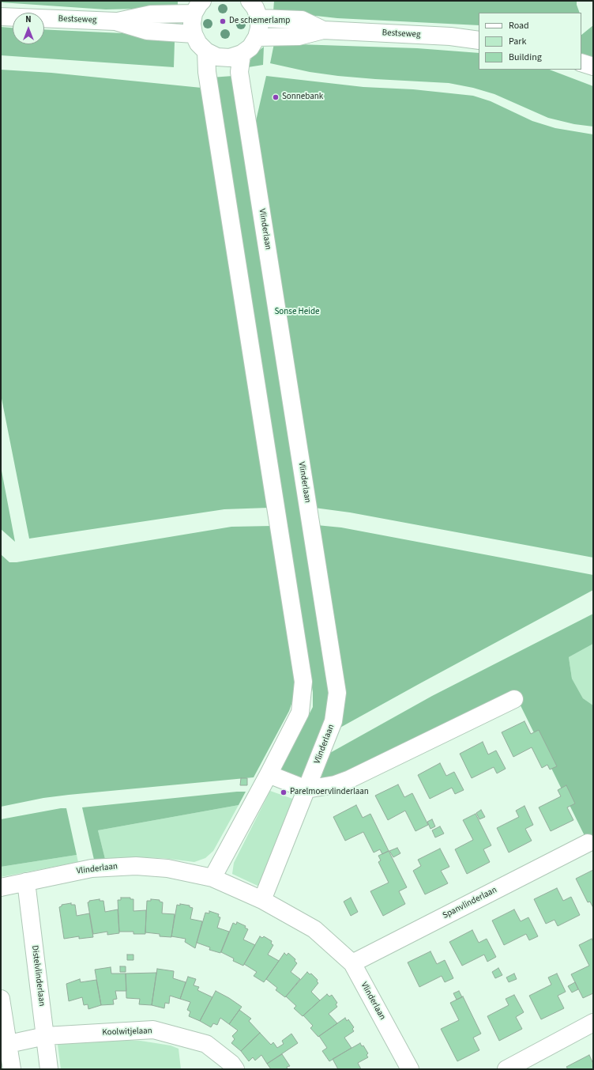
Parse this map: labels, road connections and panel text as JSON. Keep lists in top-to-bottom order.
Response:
{
  "streets": {
    "street": [
      "Bestseweg",
      "Vlinderlaan",
      "Spanvlinderlaan",
      "Distelvlinderlaan",
      "Koolwitjelaan"
    ]
  },
  "crossings": [
    ["Vlinderlaan", "Spanvlinderlaan"],
    ["Vlinderlaan", "Distelvlinderlaan"],
    ["Distelvlinderlaan", "Koolwitjelaan"]
  ],
  "parks": ["Sonse Heide"],
  "places": ["De schemerlamp", "Sonnebank", "Parelmoervlinderlaan"],
  "legend": ["Road", "Park", "Building"],
  "north": "top"
}
